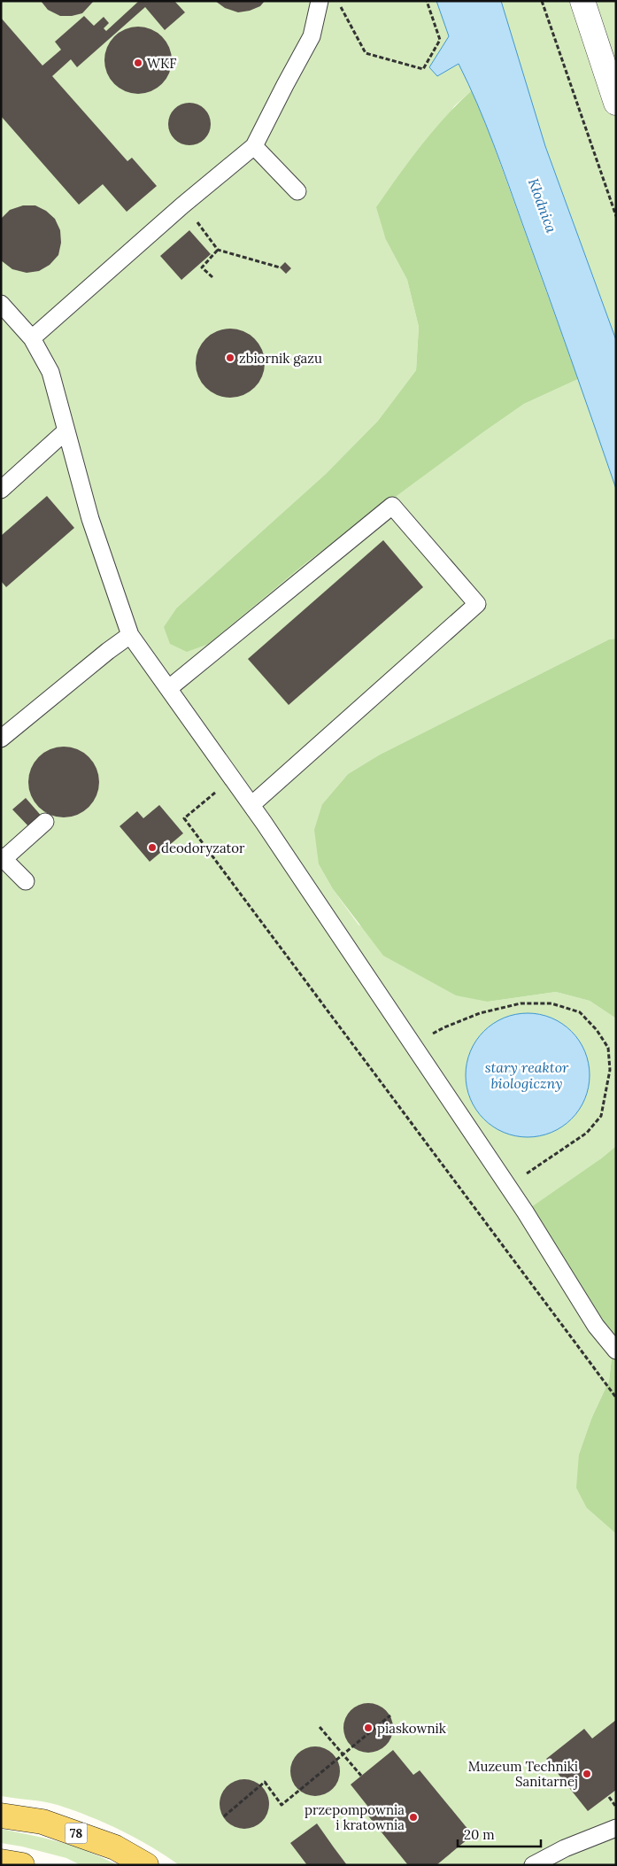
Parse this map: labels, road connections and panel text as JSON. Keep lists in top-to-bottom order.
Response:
{
  "streets": {
    "main road": ["78"]
  },
  "water": ["Kłodnica", "stary reaktor biologiczny"],
  "places": [
    "WKF",
    "zbiornik gazu",
    "deodoryzator",
    "piaskownik",
    "Muzeum Techniki Sanitarnej",
    "przepompownia i kratownia"
  ],
  "scale_bar": "20 m"
}
